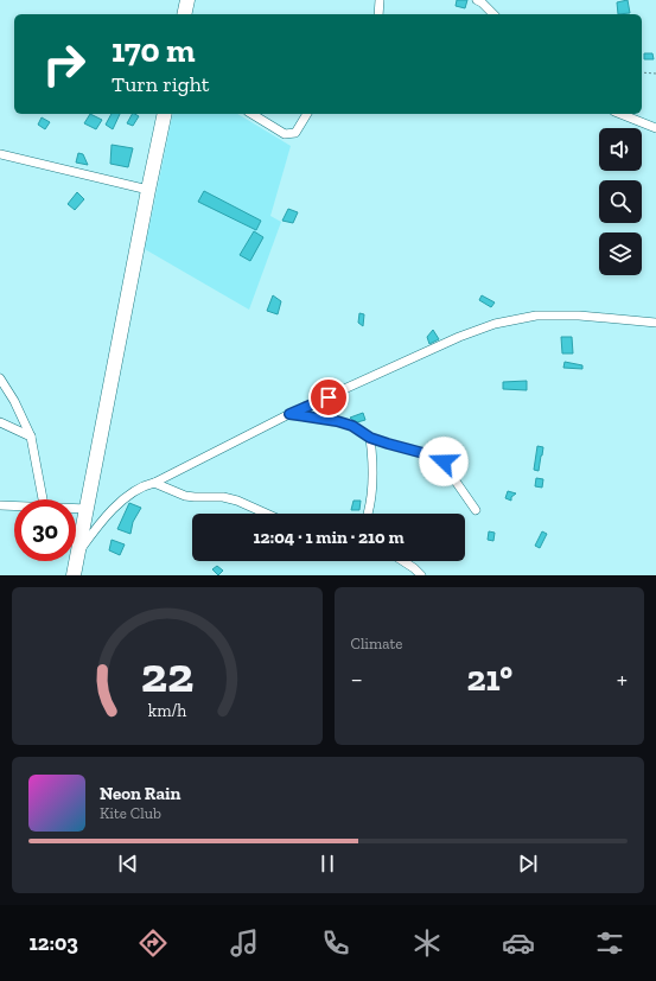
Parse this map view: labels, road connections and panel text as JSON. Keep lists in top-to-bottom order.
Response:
{
  "page": {
    "turn": ["170 m", "Turn right"],
    "limit": "30",
    "trip": "12:04 · 1 min · 210 m",
    "tile": "Climate",
    "heat": ["−", "21°", "+"],
    "song": ["Neon Rain", "Kite Club"],
    "tabs": "12:03",
    "gauge": ["22", "km/h"]
  }
}
